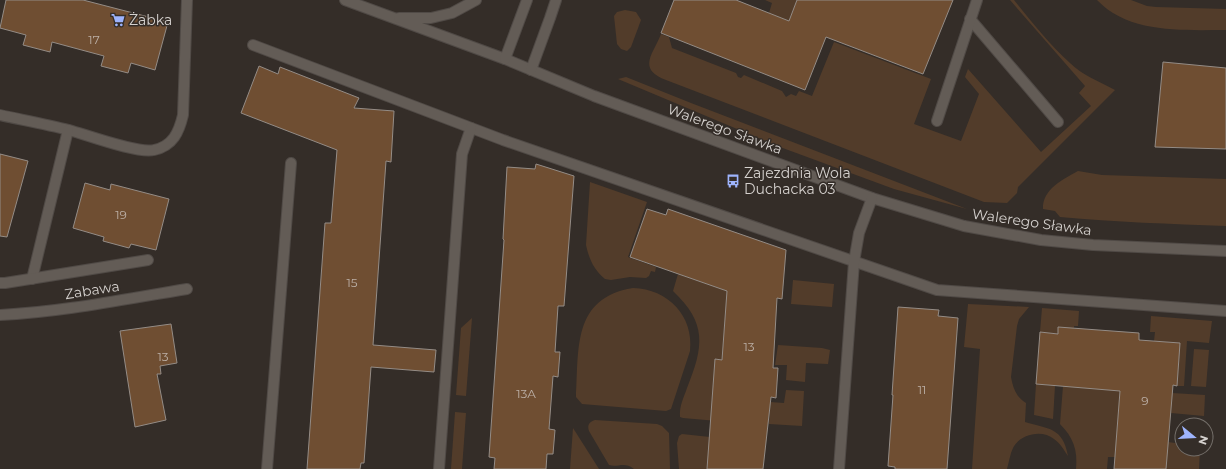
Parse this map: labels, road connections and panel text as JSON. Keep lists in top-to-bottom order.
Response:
{
  "streets": {
    "street": ["Walerego Sławka", "Zabawa"]
  },
  "places": {
    "supermarket": ["Żabka"],
    "bus stop": ["Zajezdnia Wola Duchacka 03"]
  },
  "house_numbers": [
    "17",
    "19",
    "15",
    "13",
    "13",
    "11",
    "13A",
    "9"
  ],
  "north": "right"
}
